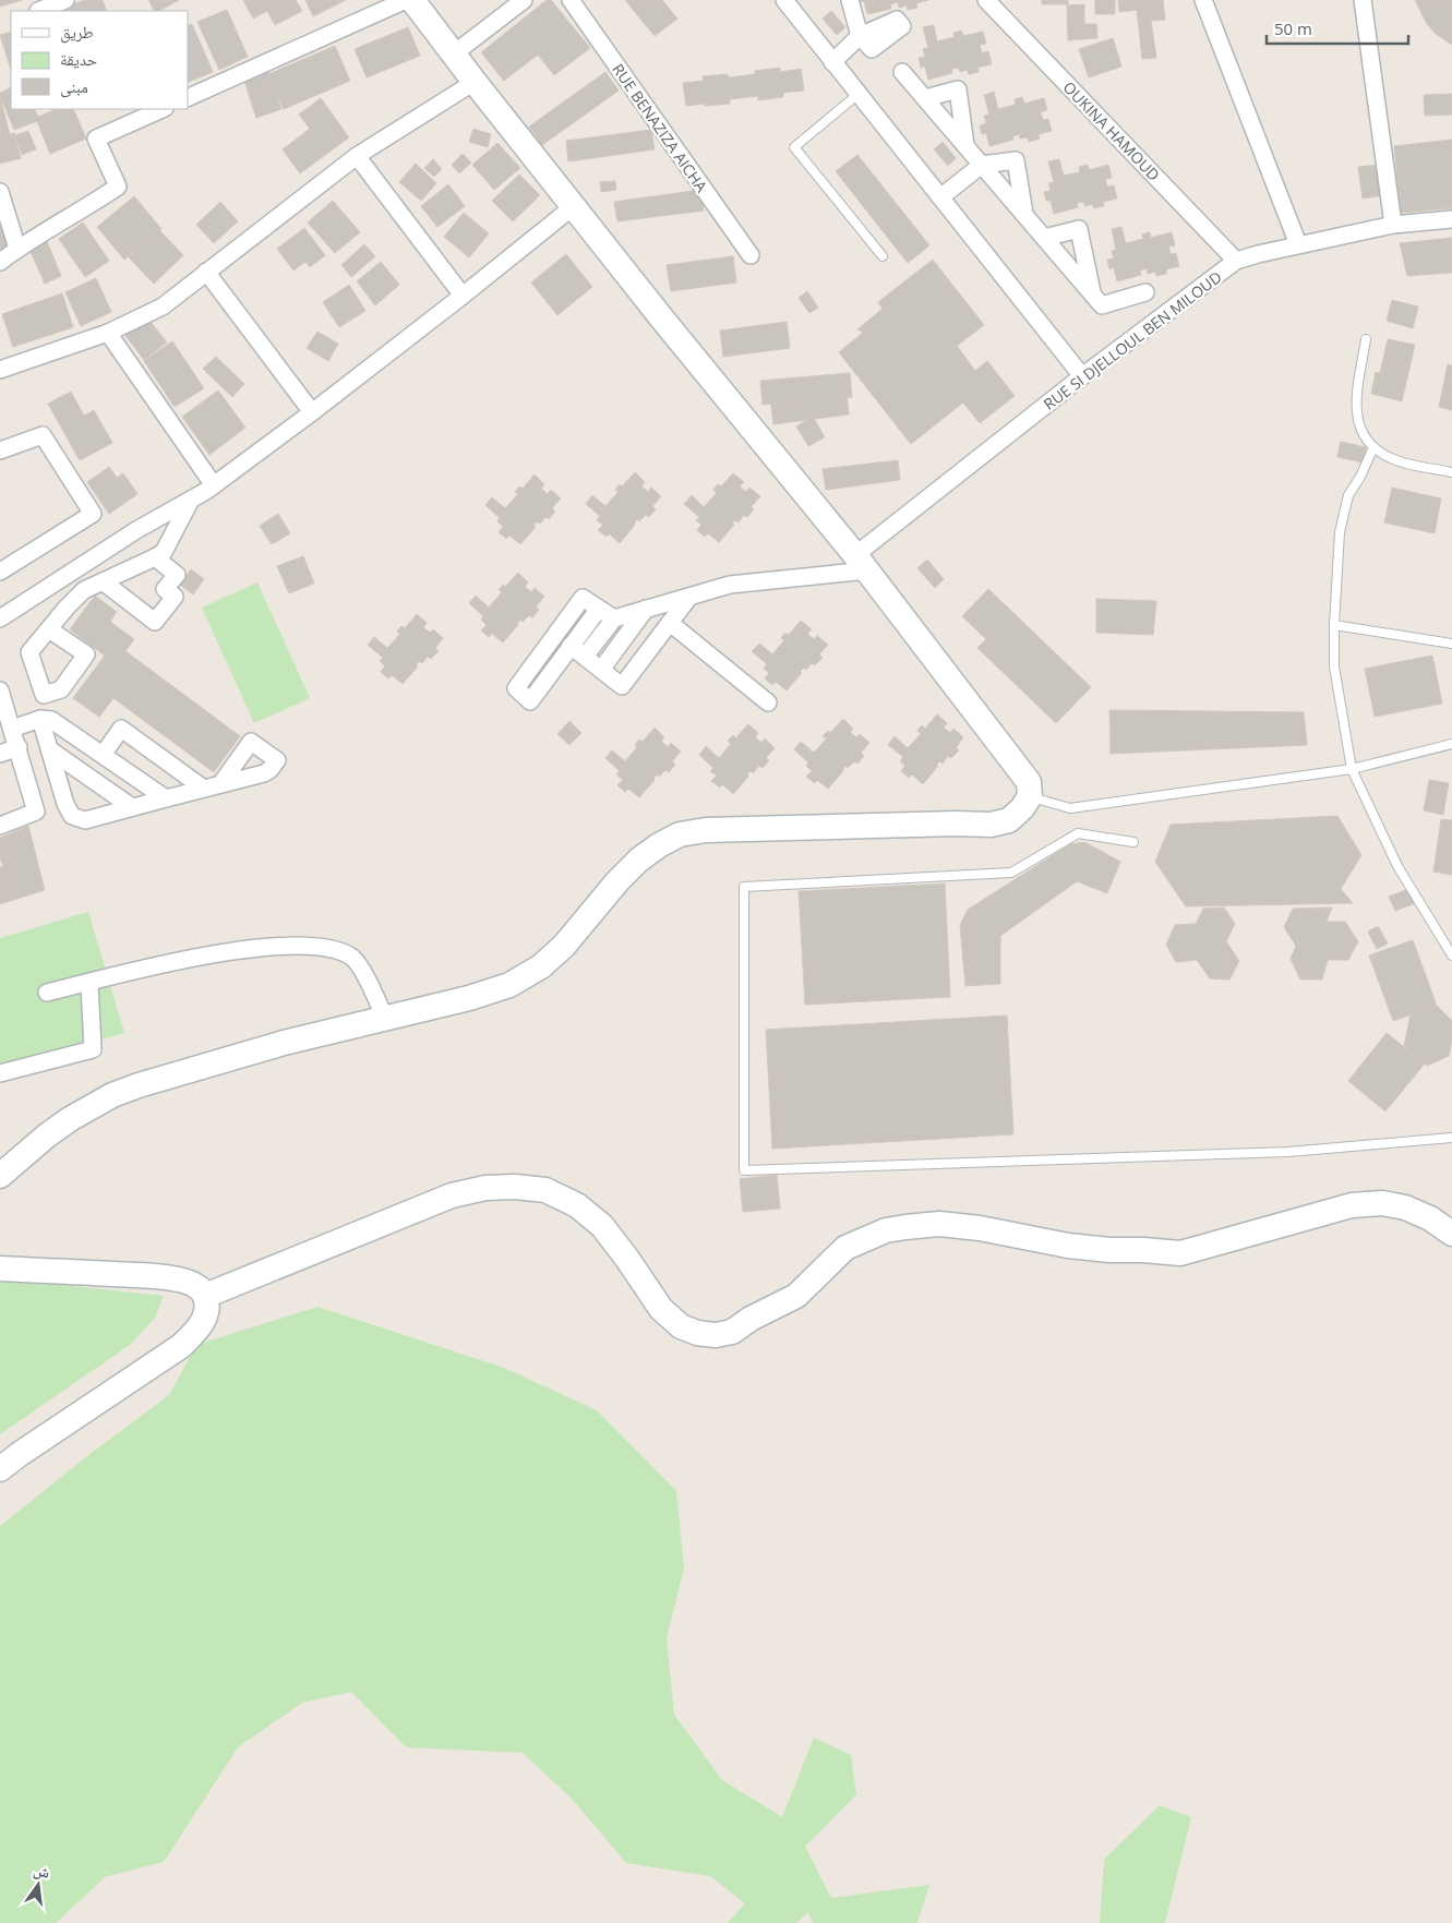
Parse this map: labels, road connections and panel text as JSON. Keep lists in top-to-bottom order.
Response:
{
  "streets": {
    "street": ["RUE BENAZIZA AICHA", "OUKINA HAMOUD", "RUE SI DJELLOUL BEN MILOUD"]
  },
  "crossings": [
    ["OUKINA HAMOUD", "RUE SI DJELLOUL BEN MILOUD"]
  ],
  "legend": ["طريق", "حديقة", "مبنى"],
  "scale_bar": "50 m",
  "north": "top"
}
